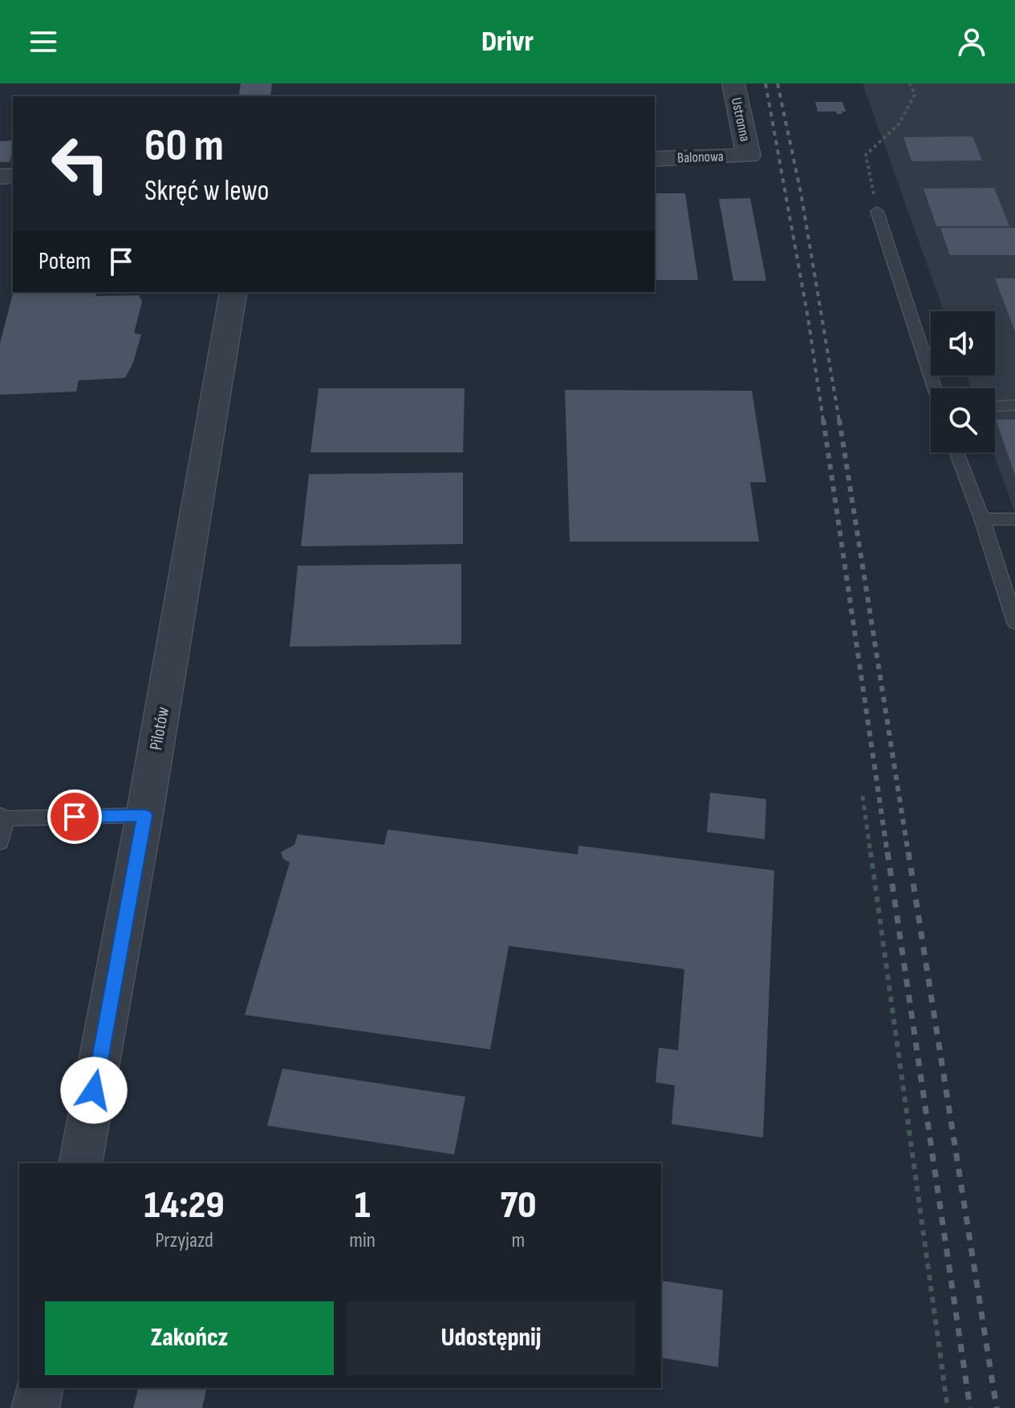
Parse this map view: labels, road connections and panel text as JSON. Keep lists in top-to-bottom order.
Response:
{
  "streets": {
    "street": ["Ustronna", "Balonowa", "Pilotów"]
  },
  "crossings": [
    ["Ustronna", "Balonowa"]
  ],
  "page": {
    "header": "Drivr",
    "turn": ["60 m", "Skręć w lewo"],
    "then": "Potem",
    "eta": [
      "14:29",
      "Przyjazd",
      "1",
      "min",
      "70",
      "m"
    ],
    "buttons": ["Zakończ", "Udostępnij"]
  }
}
